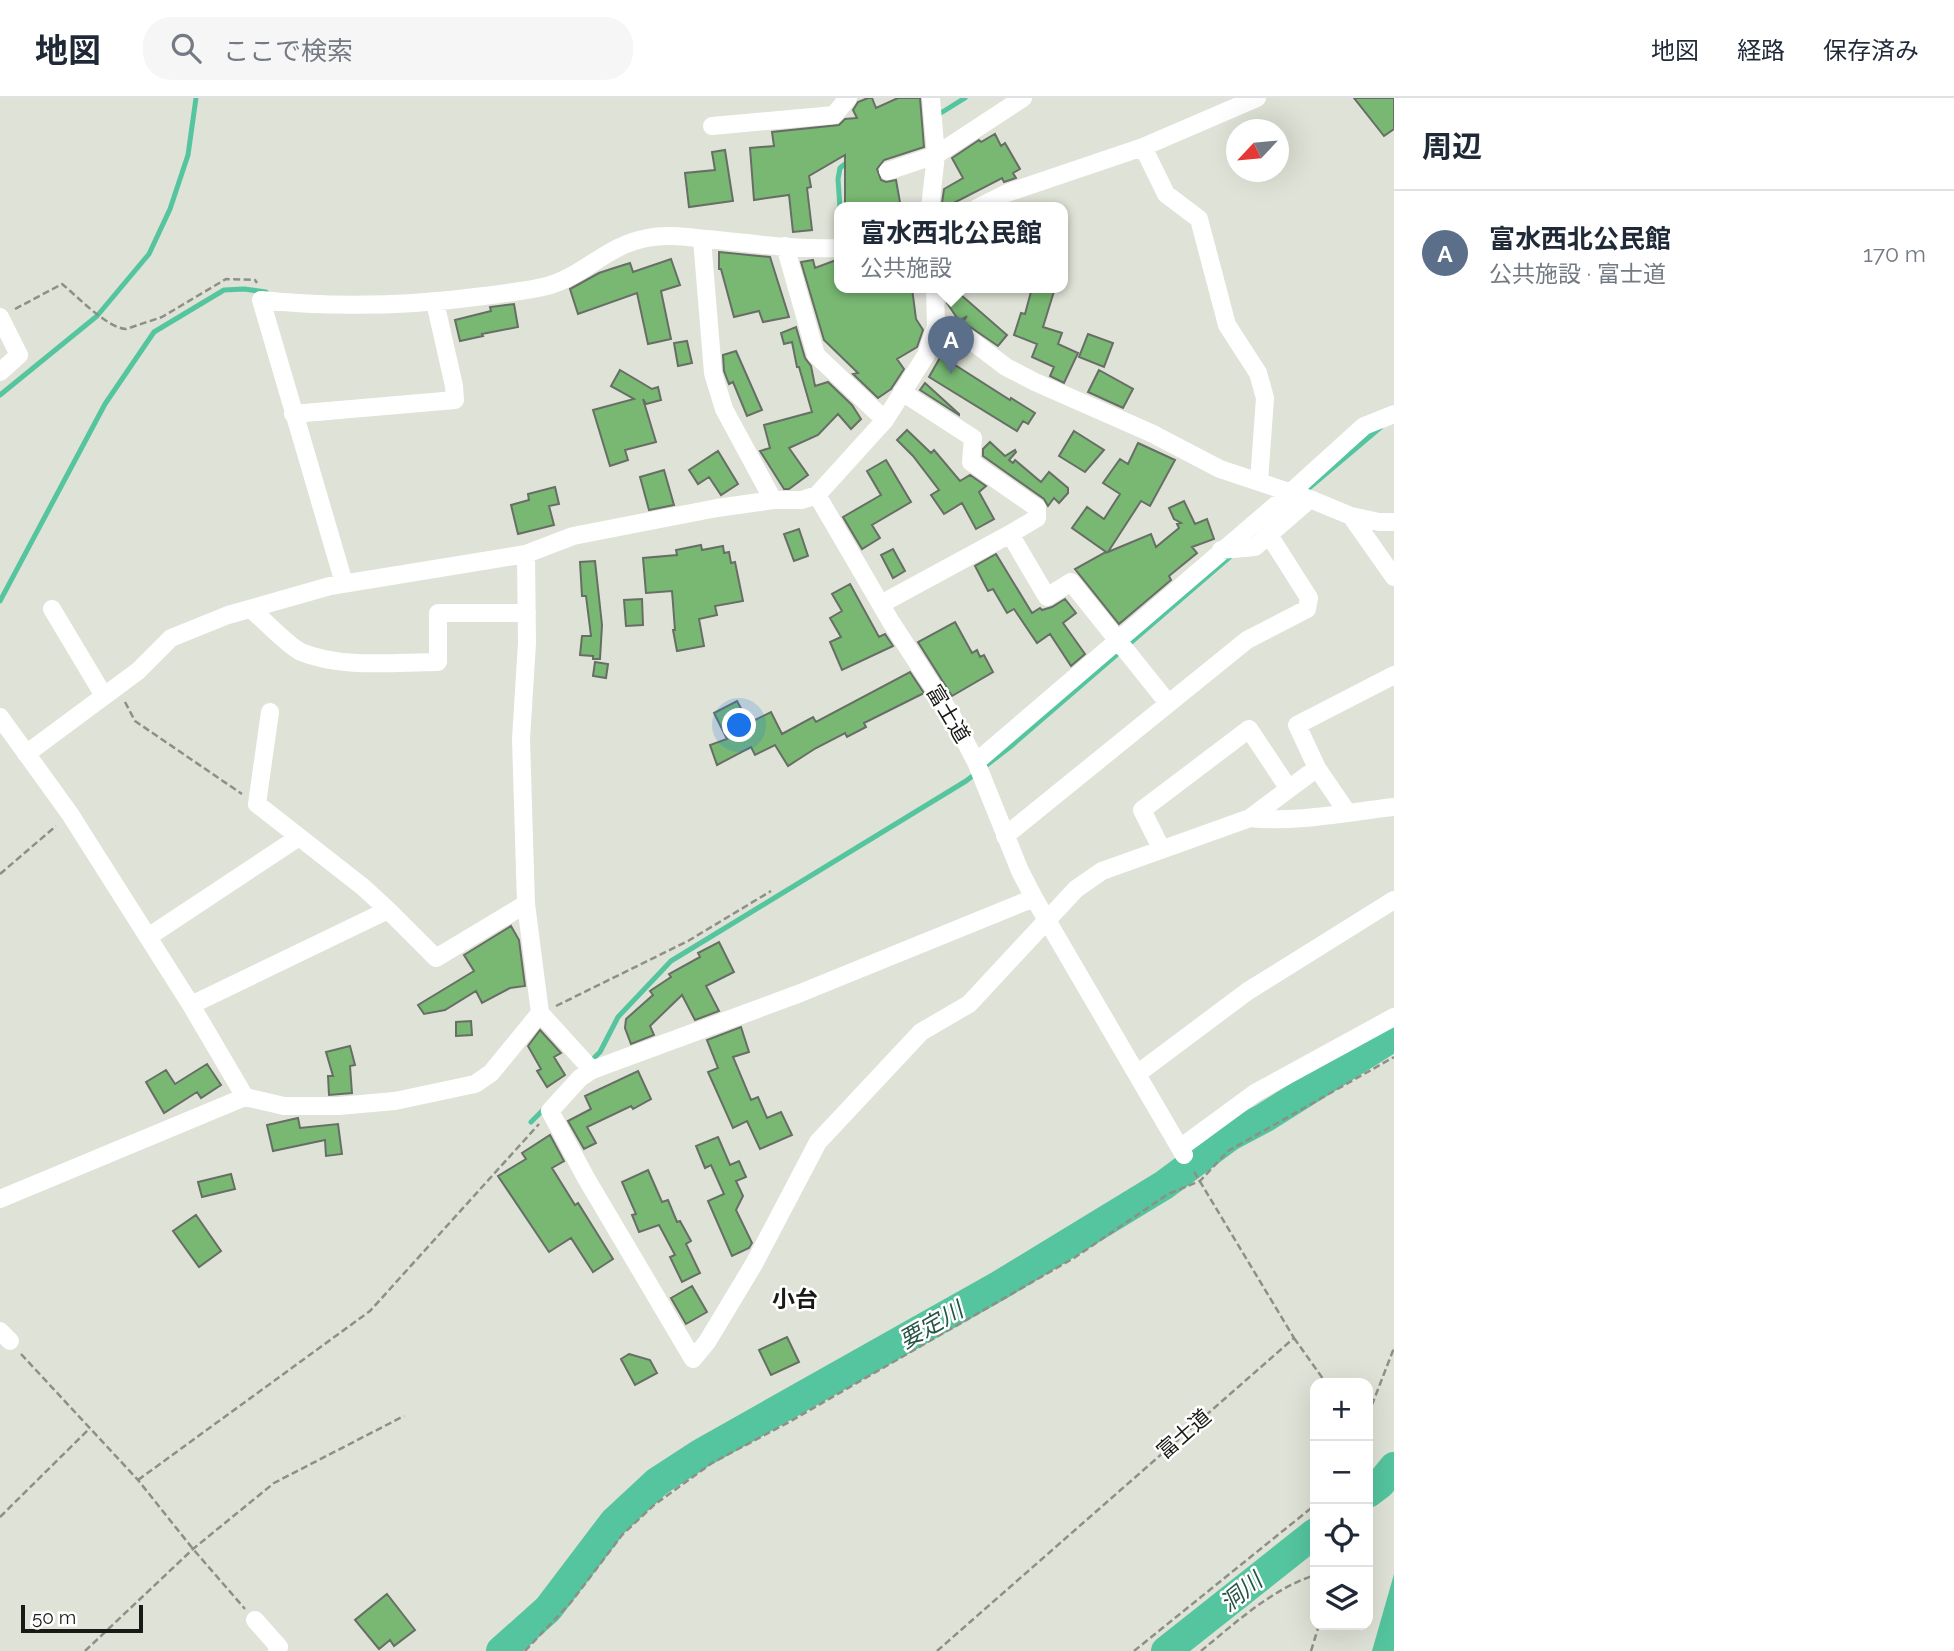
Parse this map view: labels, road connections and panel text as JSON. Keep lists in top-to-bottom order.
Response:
{
  "streets": {
    "street": ["富士道"]
  },
  "districts": ["小台"],
  "water": ["要定川", "洞川"],
  "scale_bar": "50 m",
  "north": "bottom left",
  "page": {
    "header": "地図",
    "search": "ここで検索",
    "nav": ["地図", "経路", "保存済み"],
    "heading": "周辺",
    "list": [
      {
        "mark": "A",
        "name": "富水西北公民館",
        "note": "公共施設 · 富士道",
        "value": "170 m"
      }
    ],
    "popup": ["富水西北公民館", "公共施設"],
    "pins": "A",
    "map_buttons": ["+", "−"],
    "scale": "50 m"
  }
}
